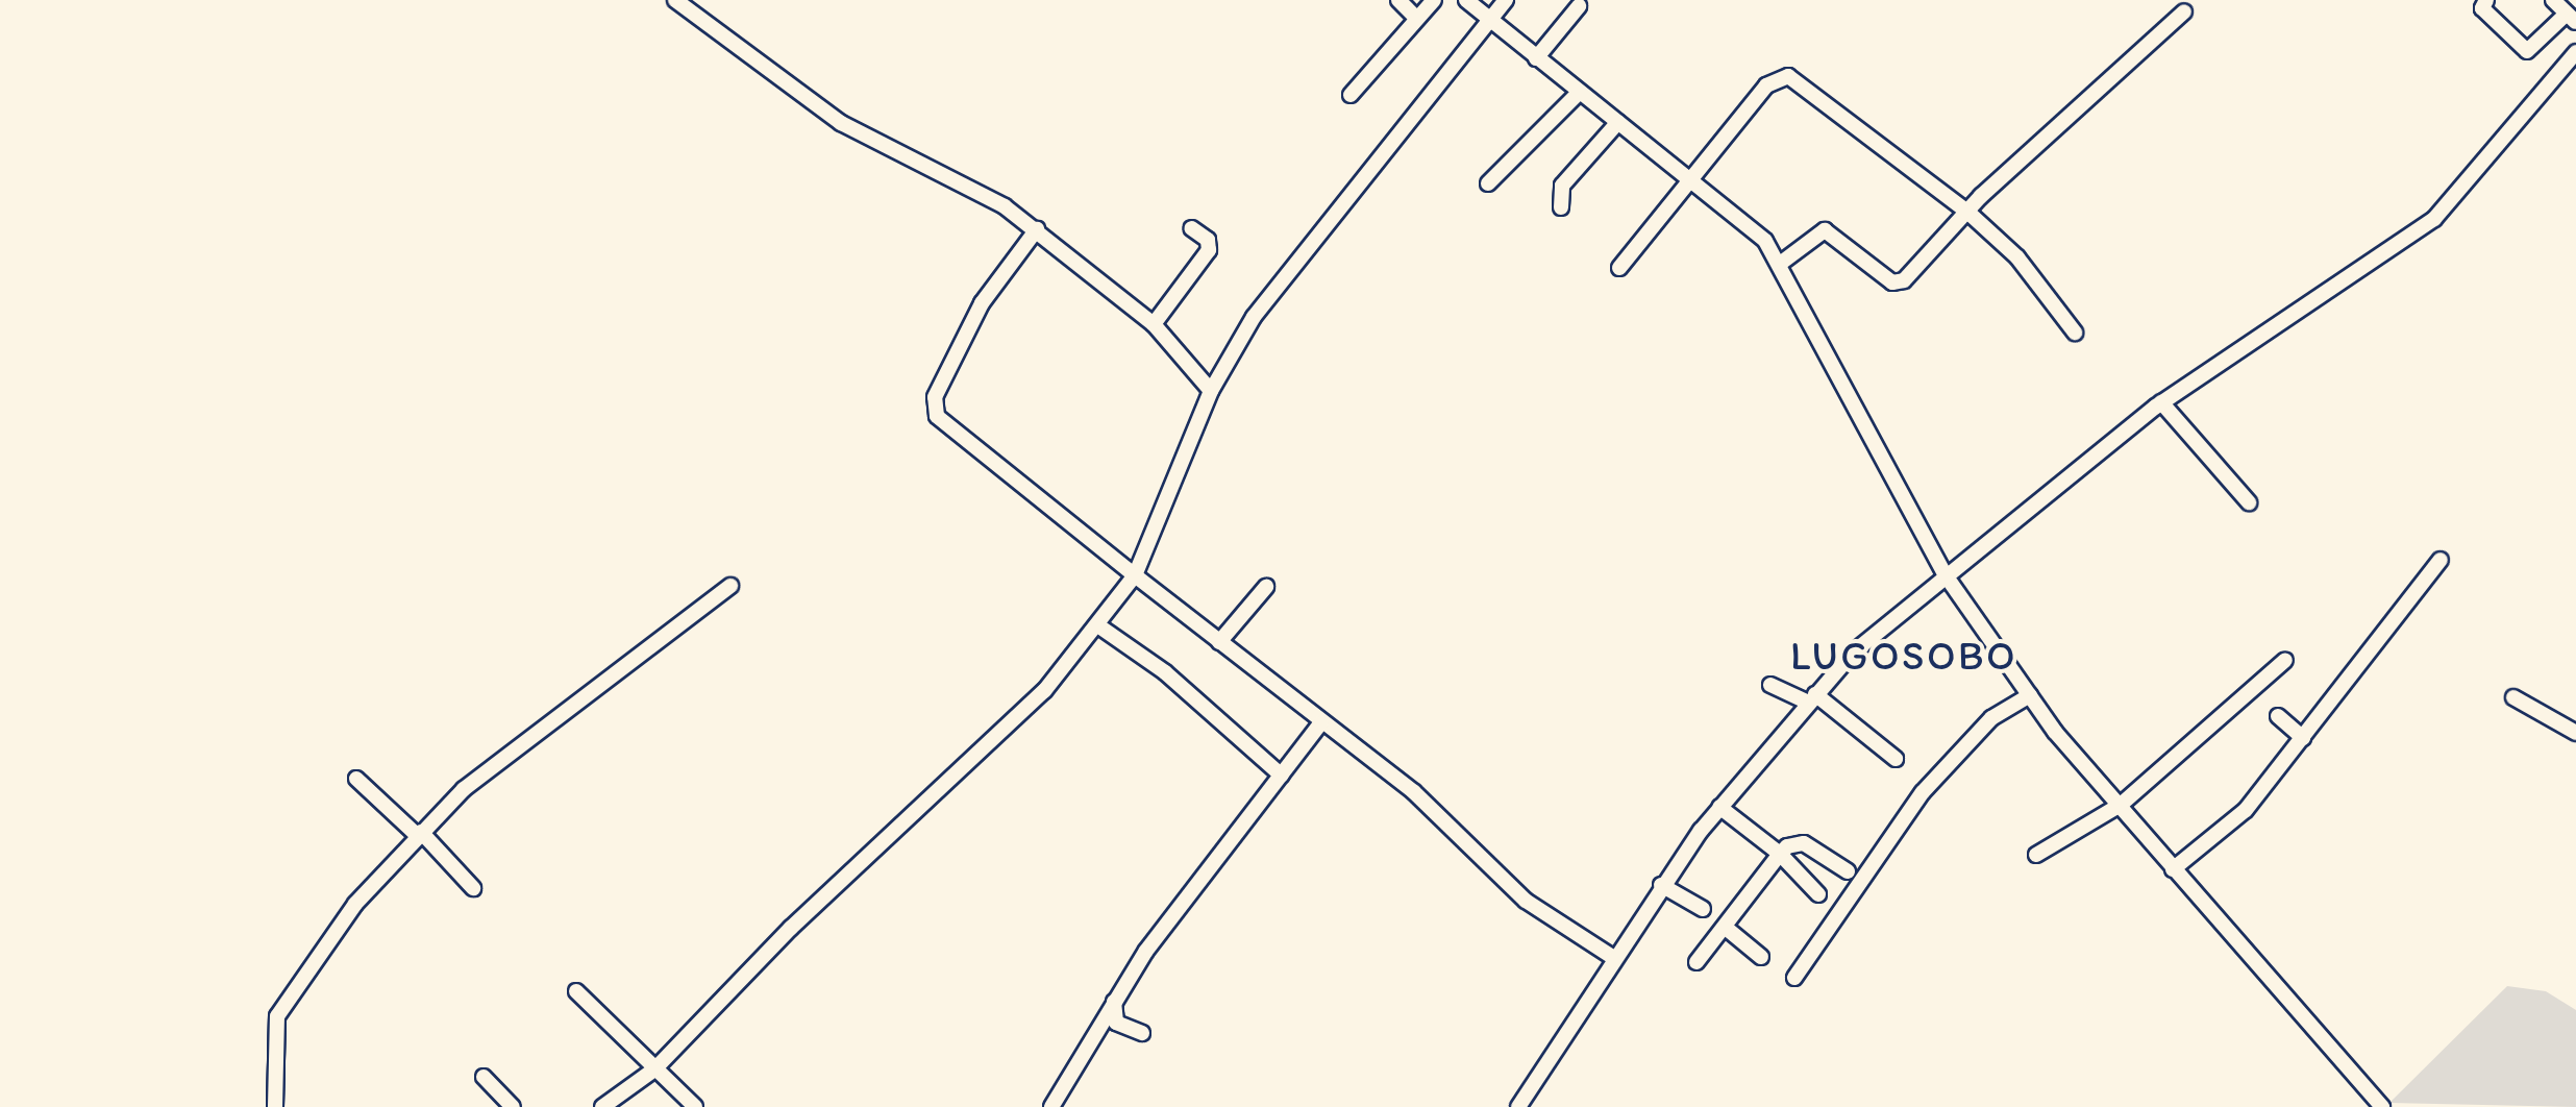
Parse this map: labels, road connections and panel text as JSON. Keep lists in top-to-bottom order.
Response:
{
  "districts": ["LUGOSOBO"]
}
